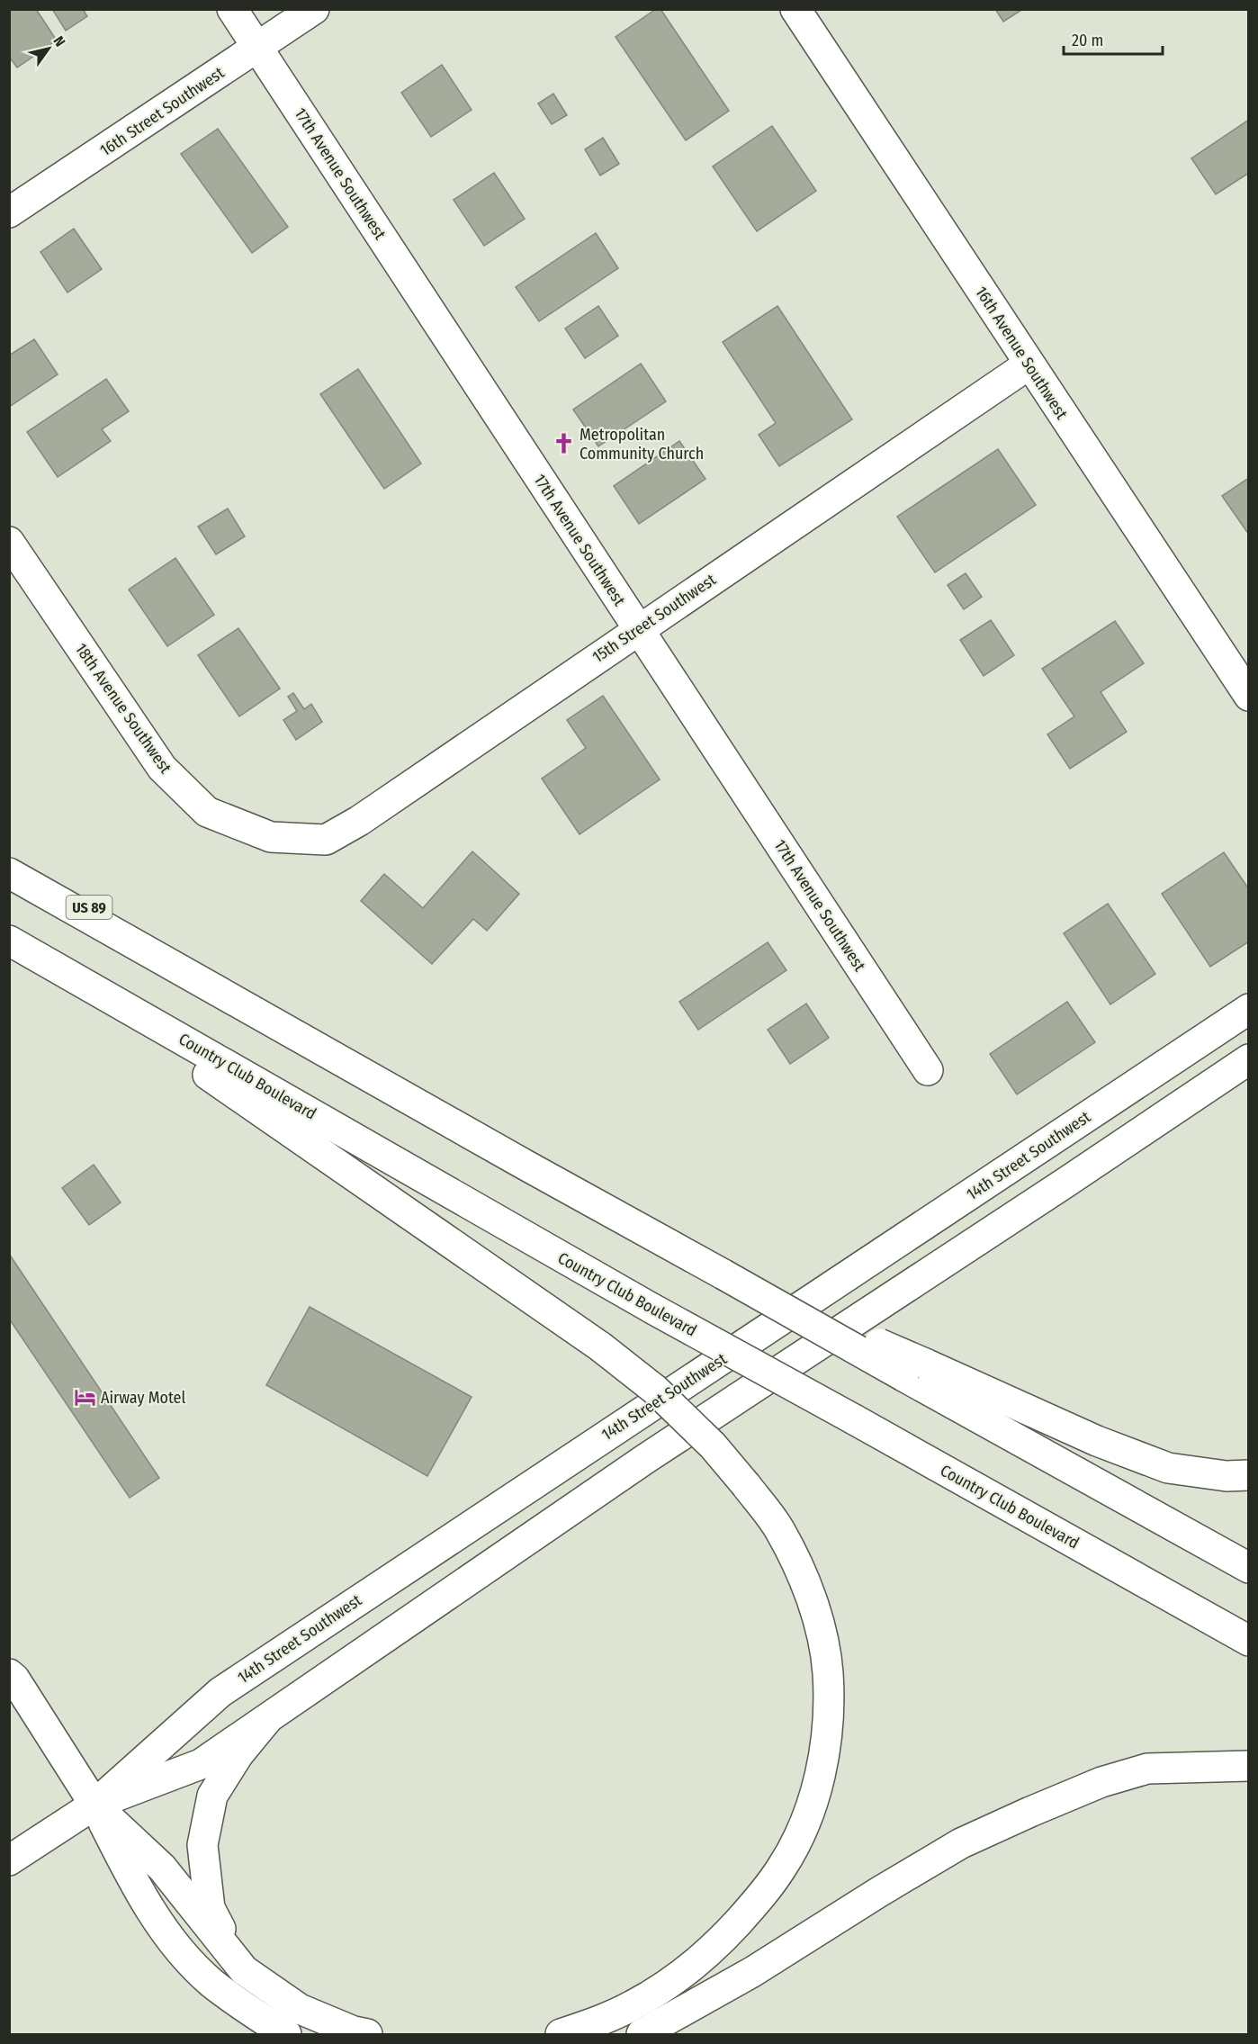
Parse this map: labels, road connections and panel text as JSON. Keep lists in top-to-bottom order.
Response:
{
  "streets": {
    "main road": [
      "16th Street Southwest",
      "17th Avenue Southwest",
      "16th Avenue Southwest",
      "15th Street Southwest",
      "18th Avenue Southwest",
      "US 89",
      "Country Club Boulevard",
      "14th Street Southwest"
    ]
  },
  "crossings": [
    ["16th Street Southwest", "17th Avenue Southwest"],
    ["17th Avenue Southwest", "15th Street Southwest"],
    ["16th Avenue Southwest", "15th Street Southwest"],
    ["15th Street Southwest", "18th Avenue Southwest"]
  ],
  "places": {
    "church": ["Metropolitan Community Church"],
    "hotel": ["Airway Motel"]
  },
  "scale_bar": "20 m",
  "north": "top right"
}
